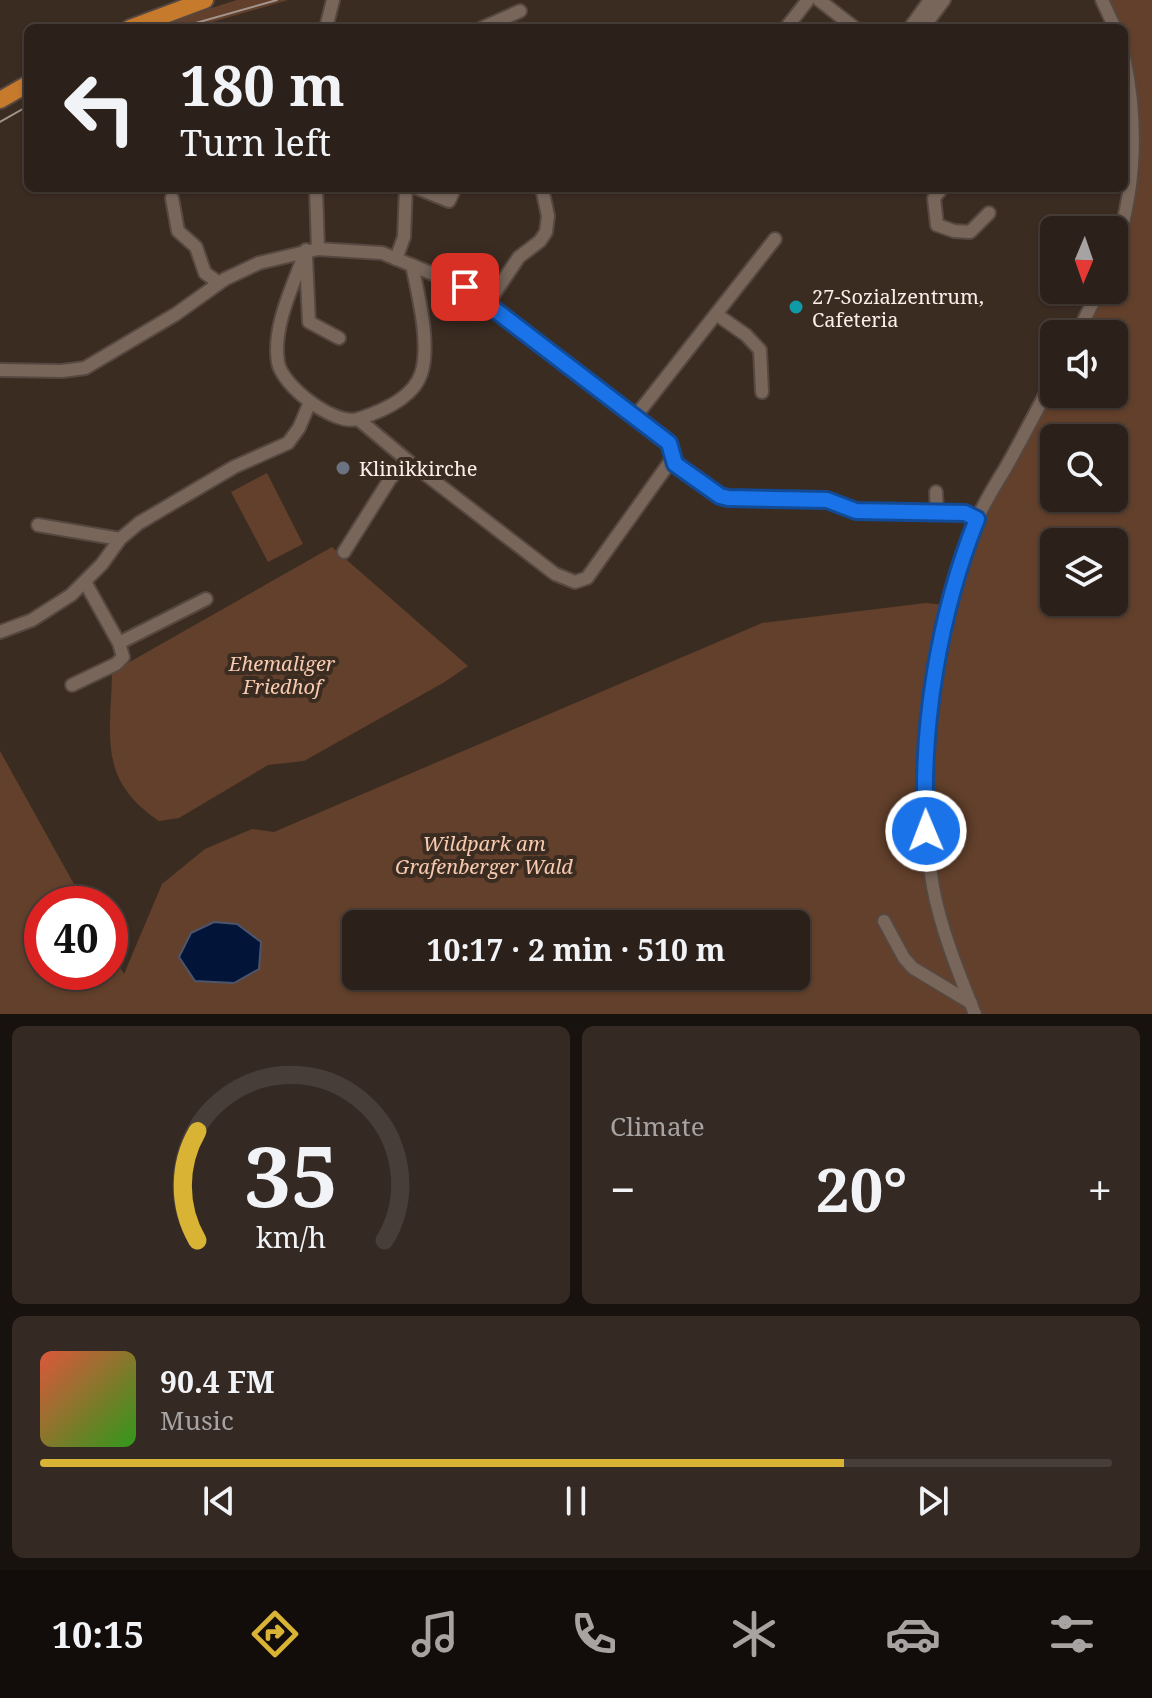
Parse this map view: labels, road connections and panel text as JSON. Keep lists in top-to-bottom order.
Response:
{
  "parks": ["Ehemaliger Friedhof", "Wildpark am Grafenberger Wald"],
  "places": ["27-Sozialzentrum, Cafeteria", "Klinikkirche"],
  "north": "bottom",
  "page": {
    "turn": ["180 m", "Turn left"],
    "limit": "40",
    "trip": "10:17 · 2 min · 510 m",
    "tile": "Climate",
    "heat": ["−", "20°", "+"],
    "song": ["90.4 FM", "Music"],
    "tabs": "10:15",
    "gauge": ["35", "km/h"]
  }
}
